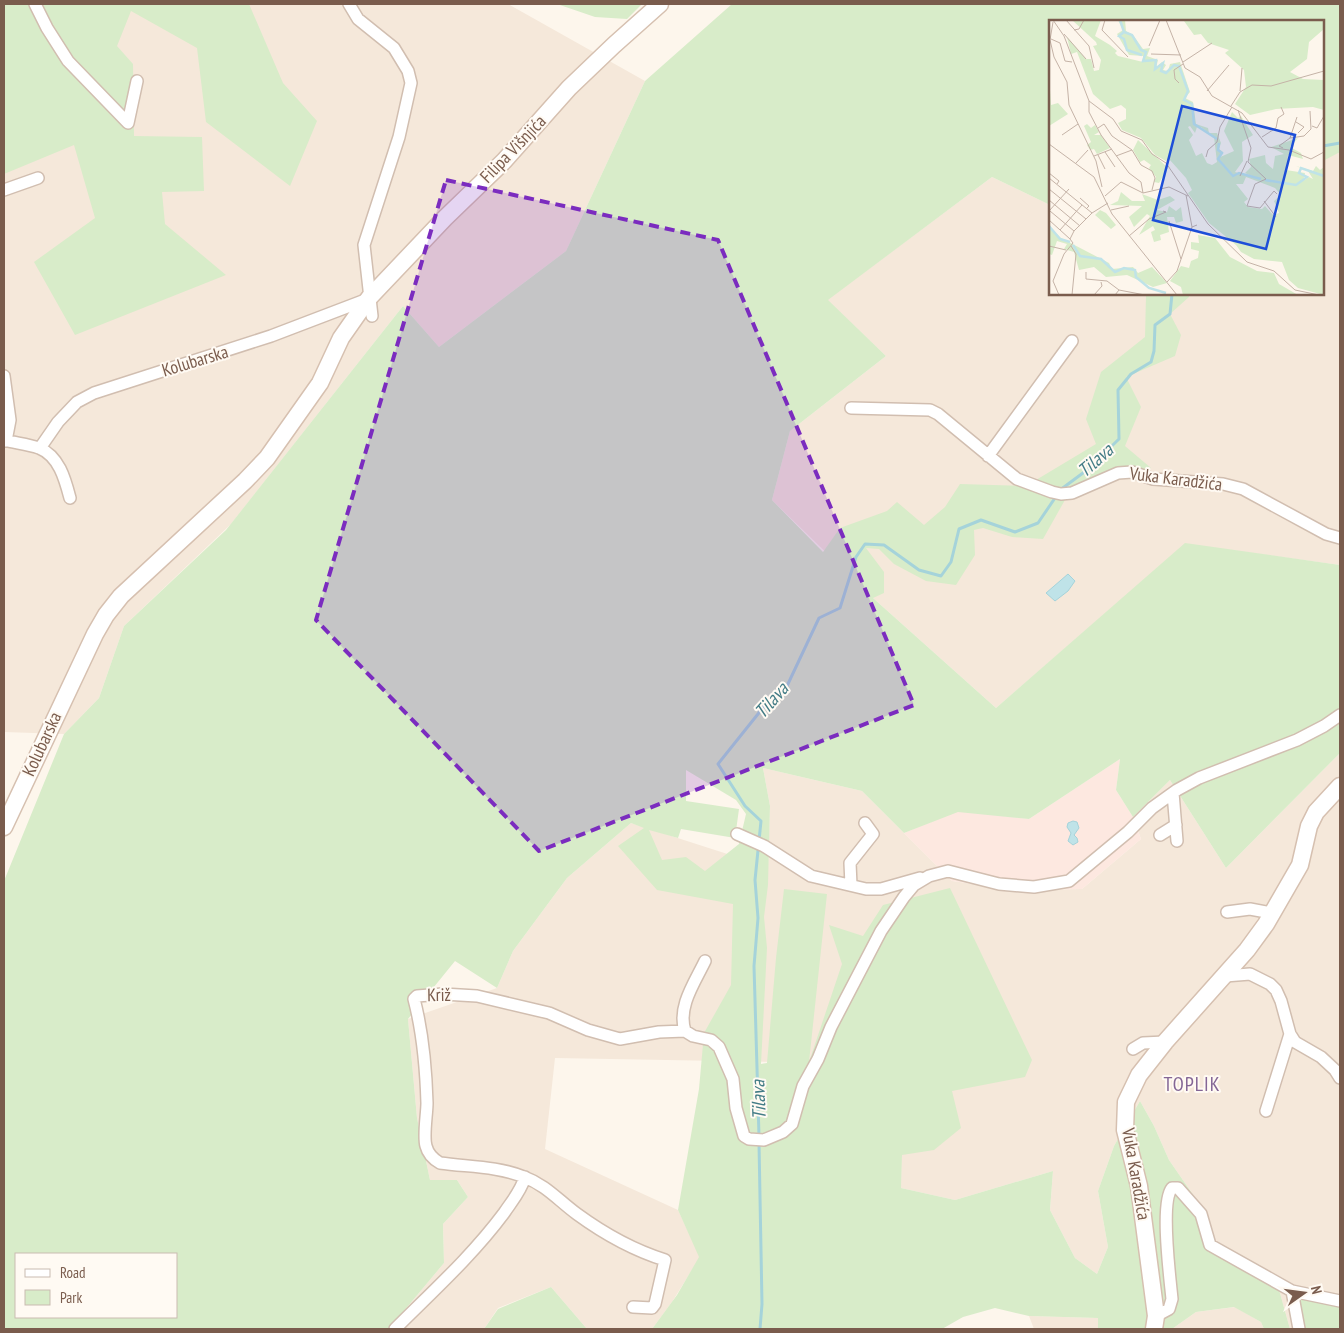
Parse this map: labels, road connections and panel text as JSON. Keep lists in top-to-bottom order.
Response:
{
  "streets": {
    "main road": ["Filipa Višnjića", "Kolubarska", "Vuka Karadžića"],
    "street": ["Križ"]
  },
  "crossings": [
    ["Filipa Višnjića", "Kolubarska"]
  ],
  "districts": ["TOPLIK"],
  "water": ["Tilava"],
  "legend": ["Road", "Park"],
  "north": "right"
}
